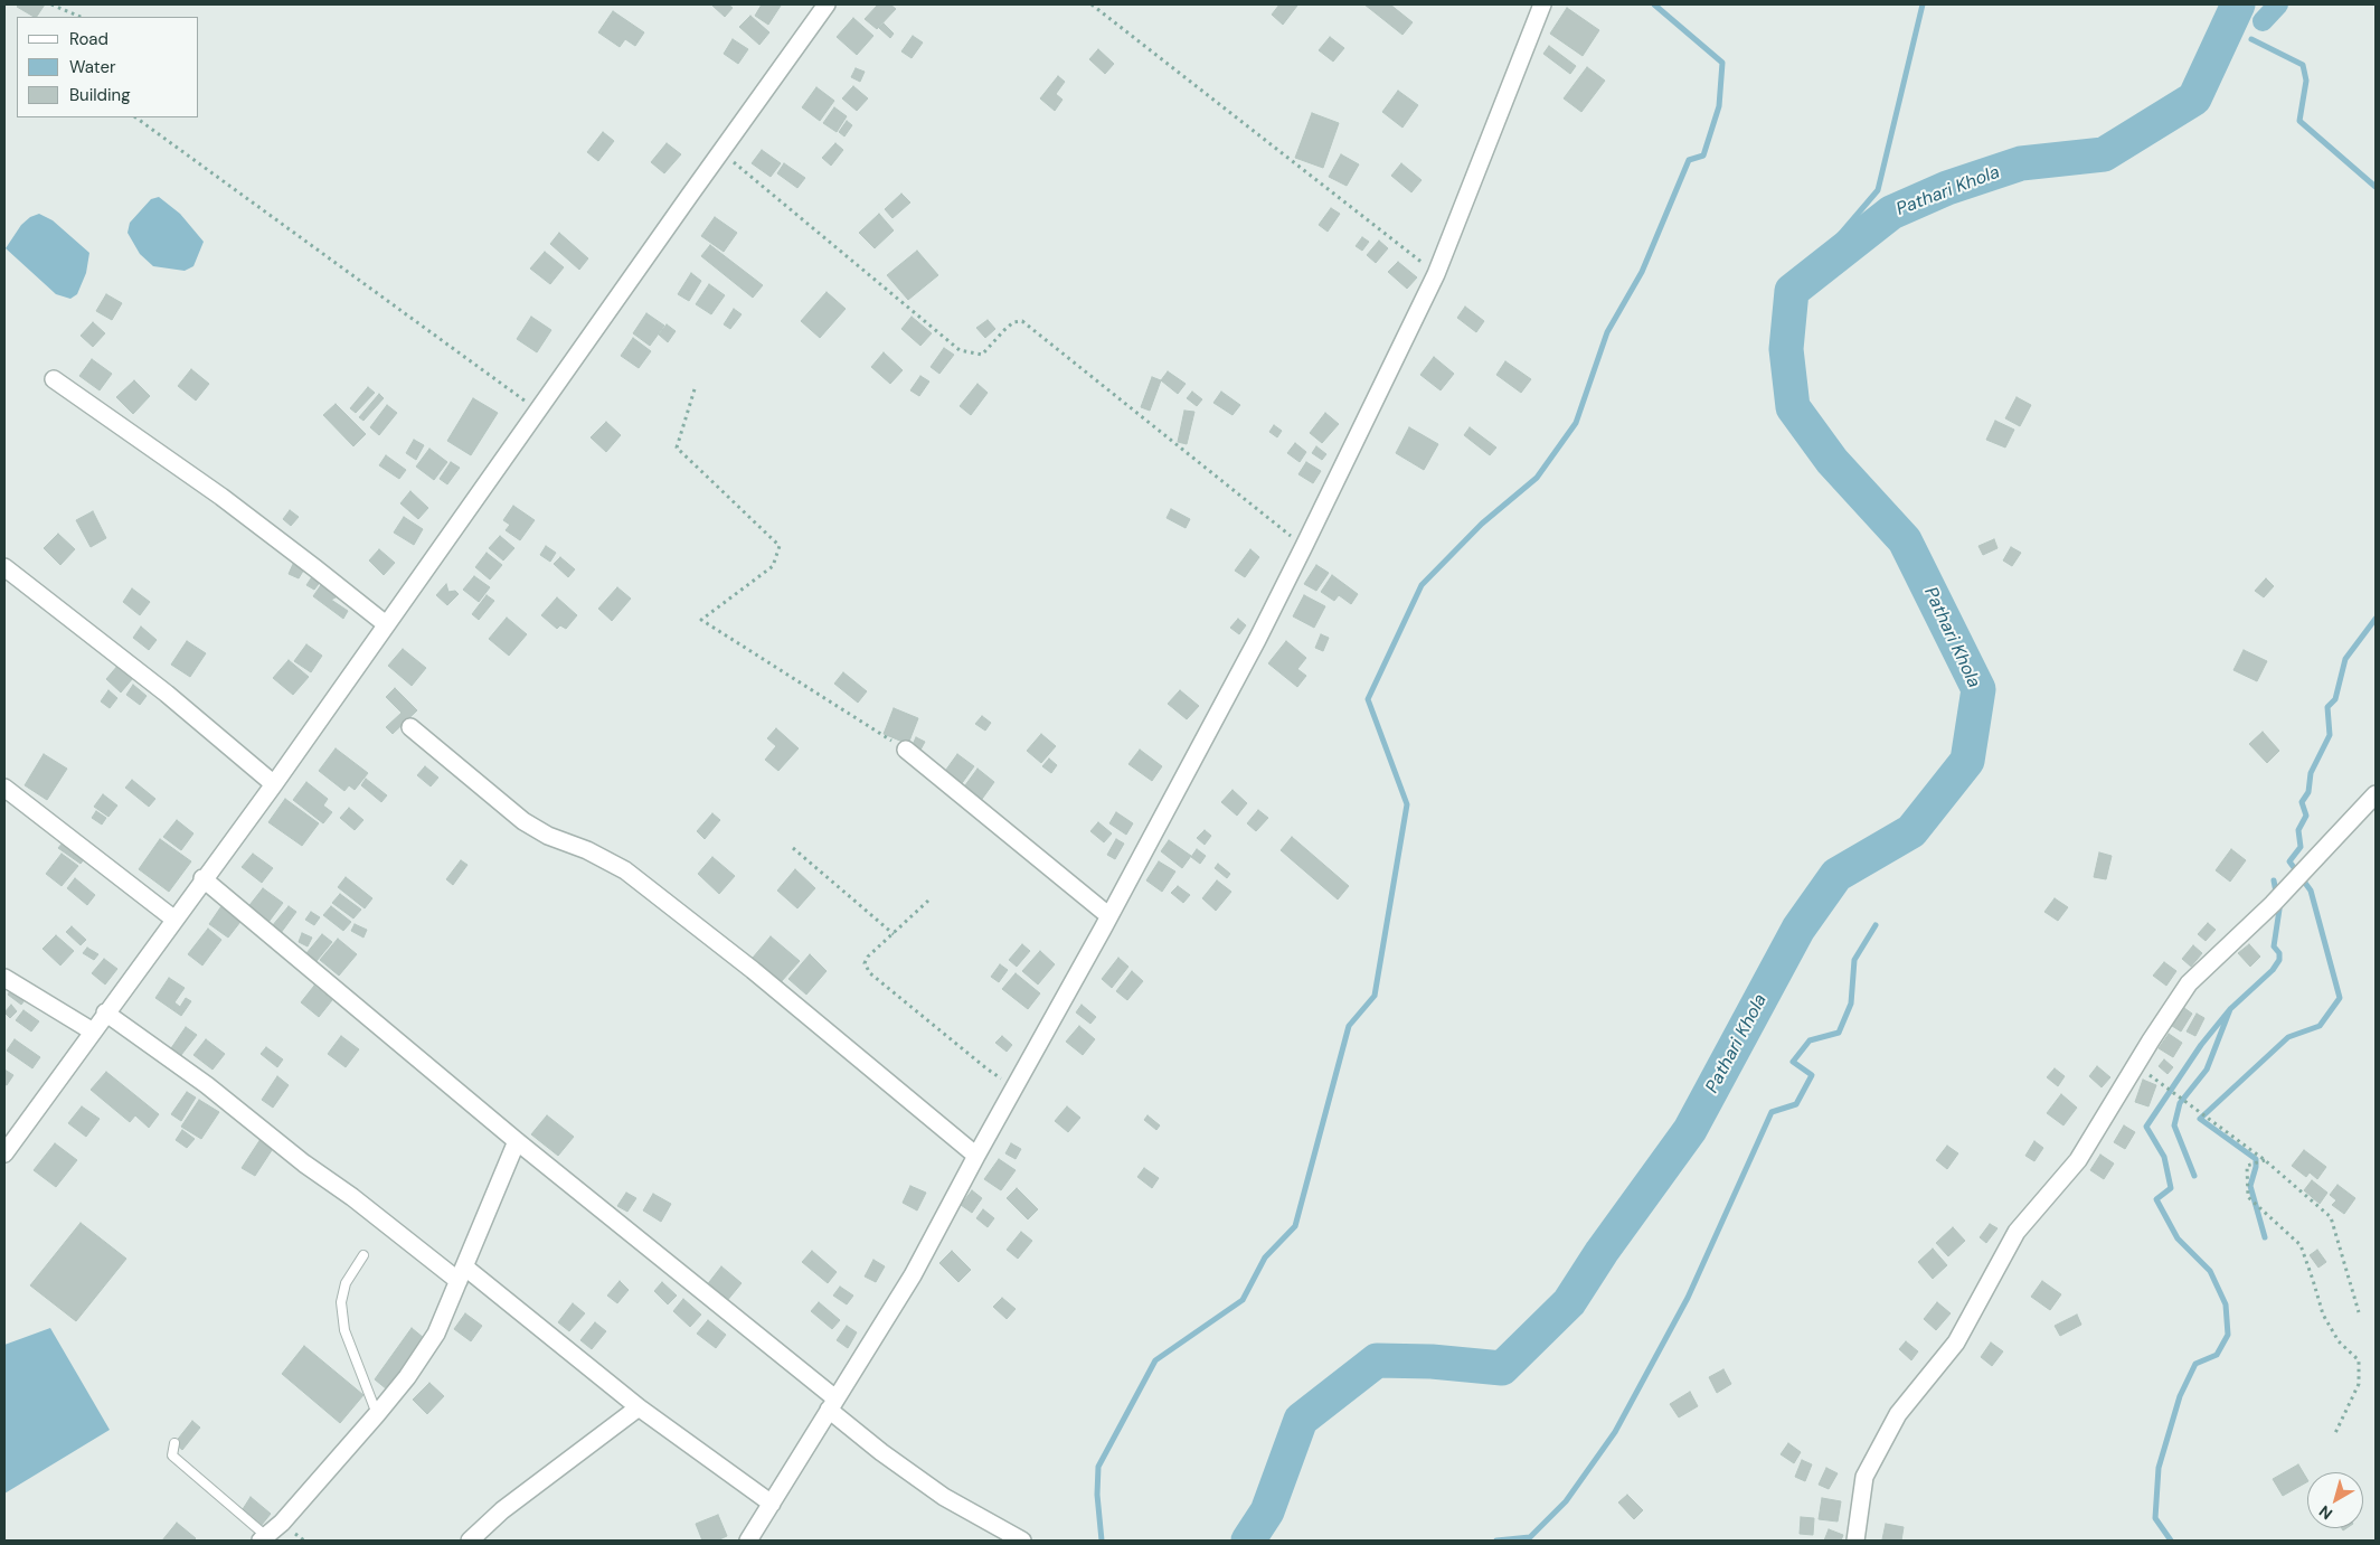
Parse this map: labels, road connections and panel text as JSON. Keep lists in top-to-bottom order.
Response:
{
  "water": ["Pathari Khola"],
  "legend": ["Road", "Water", "Building"],
  "north": "bottom left"
}
